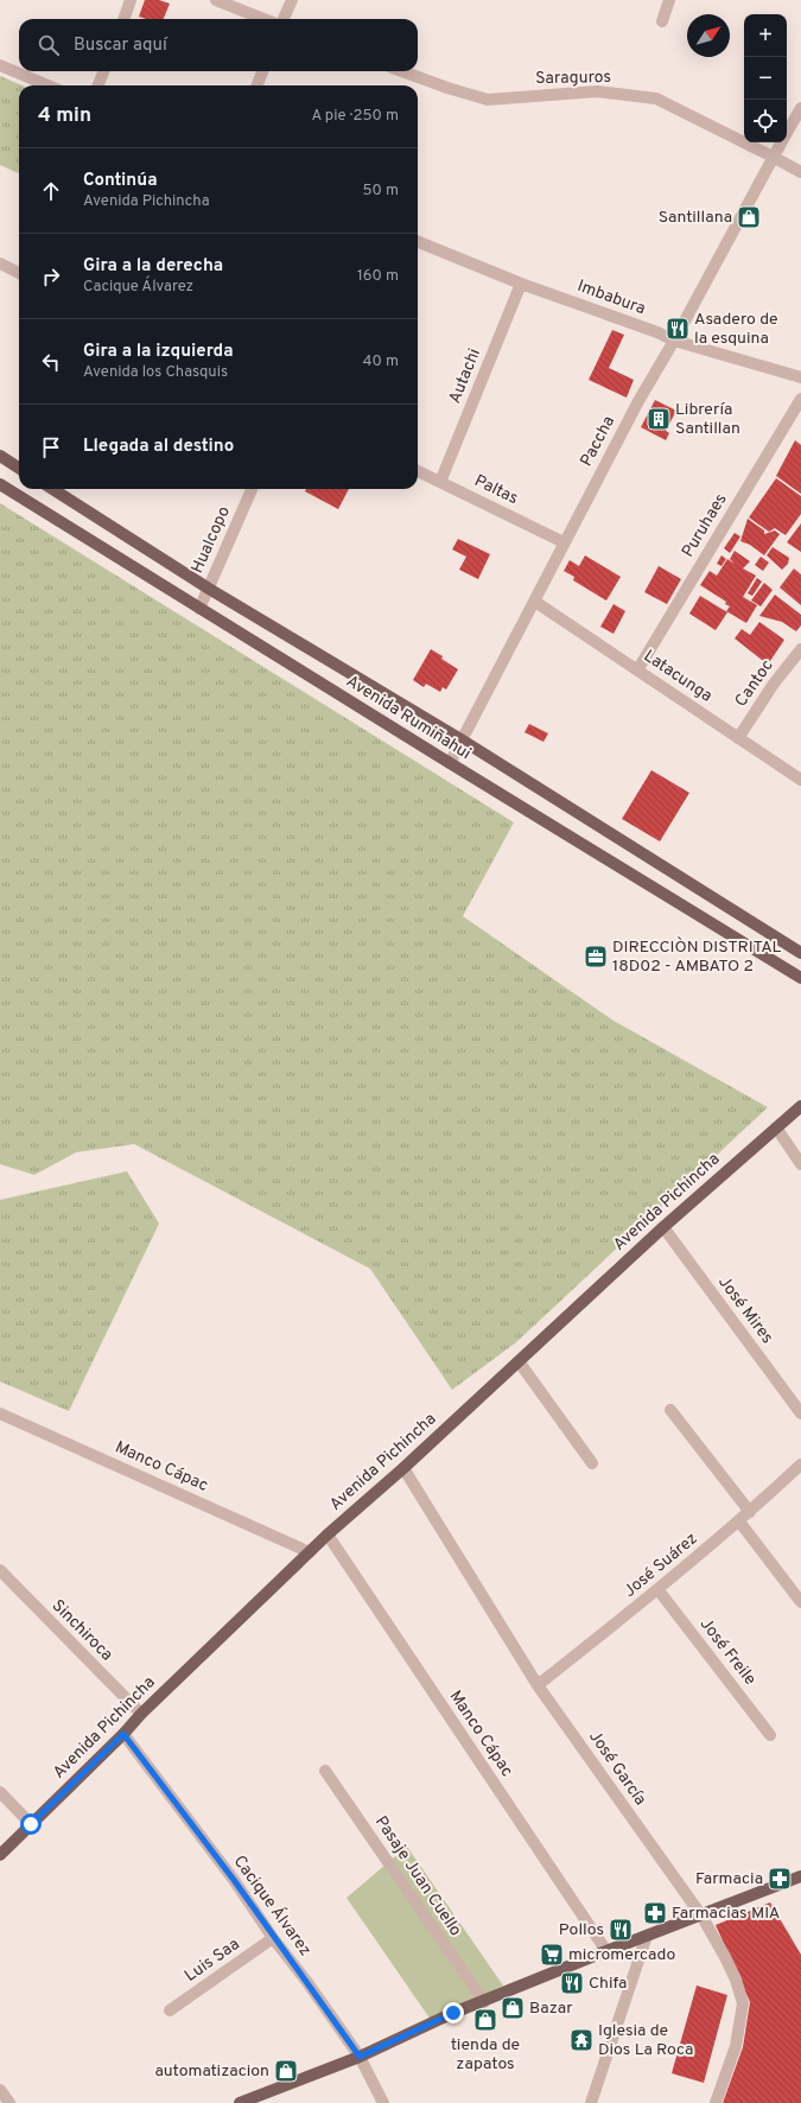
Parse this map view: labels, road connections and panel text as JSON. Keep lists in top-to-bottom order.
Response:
{
  "streets": {
    "main road": ["Avenida Rumiñahui", "Avenida Pichincha"],
    "street": [
      "Saraguros",
      "Imbabura",
      "Autachi",
      "Paccha",
      "Paltas",
      "Puruhaes",
      "Hualcopo",
      "Latacunga",
      "Cantoc",
      "José Mires",
      "Manco Cápac",
      "José Suárez",
      "Sinchiroca",
      "José Freile",
      "José García",
      "Pasaje Juan Cuello",
      "Cacique Álvarez",
      "Luis Saa"
    ]
  },
  "crossings": [
    ["Saraguros", "Paccha"],
    ["Imbabura", "Autachi"],
    ["Imbabura", "Paccha"],
    ["Autachi", "Paltas"],
    ["Paccha", "Paltas"],
    ["Paccha", "Latacunga"],
    ["Paccha", "Avenida Rumiñahui"],
    ["Puruhaes", "Latacunga"],
    ["Hualcopo", "Avenida Rumiñahui"],
    ["Latacunga", "Cantoc"],
    ["Avenida Pichincha", "José Mires"],
    ["Avenida Pichincha", "Manco Cápac"],
    ["Avenida Pichincha", "Sinchiroca"],
    ["Avenida Pichincha", "José García"],
    ["Avenida Pichincha", "Cacique Álvarez"],
    ["José Suárez", "José Freile"],
    ["José Suárez", "José García"],
    ["Cacique Álvarez", "Luis Saa"]
  ],
  "places": {
    "shop": [
      "Santillana",
      "Bazar",
      "tienda de zapatos",
      "automatizacion"
    ],
    "restaurant": ["Asadero de la esquina", "Pollos", "Chifa"],
    "building": ["Librería Santillan"],
    "office": ["DIRECCIÒN DISTRITAL 18D02 - AMBATO 2"],
    "pharmacy": ["Farmacia", "Farmacias MIA"],
    "supermarket": ["micromercado"],
    "temple": ["Iglesia de Dios La Roca"]
  },
  "north": "top right",
  "page": {
    "map_buttons": ["+", "−"],
    "search": "Buscar aquí",
    "heading": ["4 min", "A pie · 250 m"],
    "list": [
      ["Continúa", "Avenida Pichincha", "50 m"],
      ["Gira a la derecha", "Cacique Álvarez", "160 m"],
      ["Gira a la izquierda", "Avenida los Chasquis", "40 m"],
      "Llegada al destino"
    ]
  }
}
